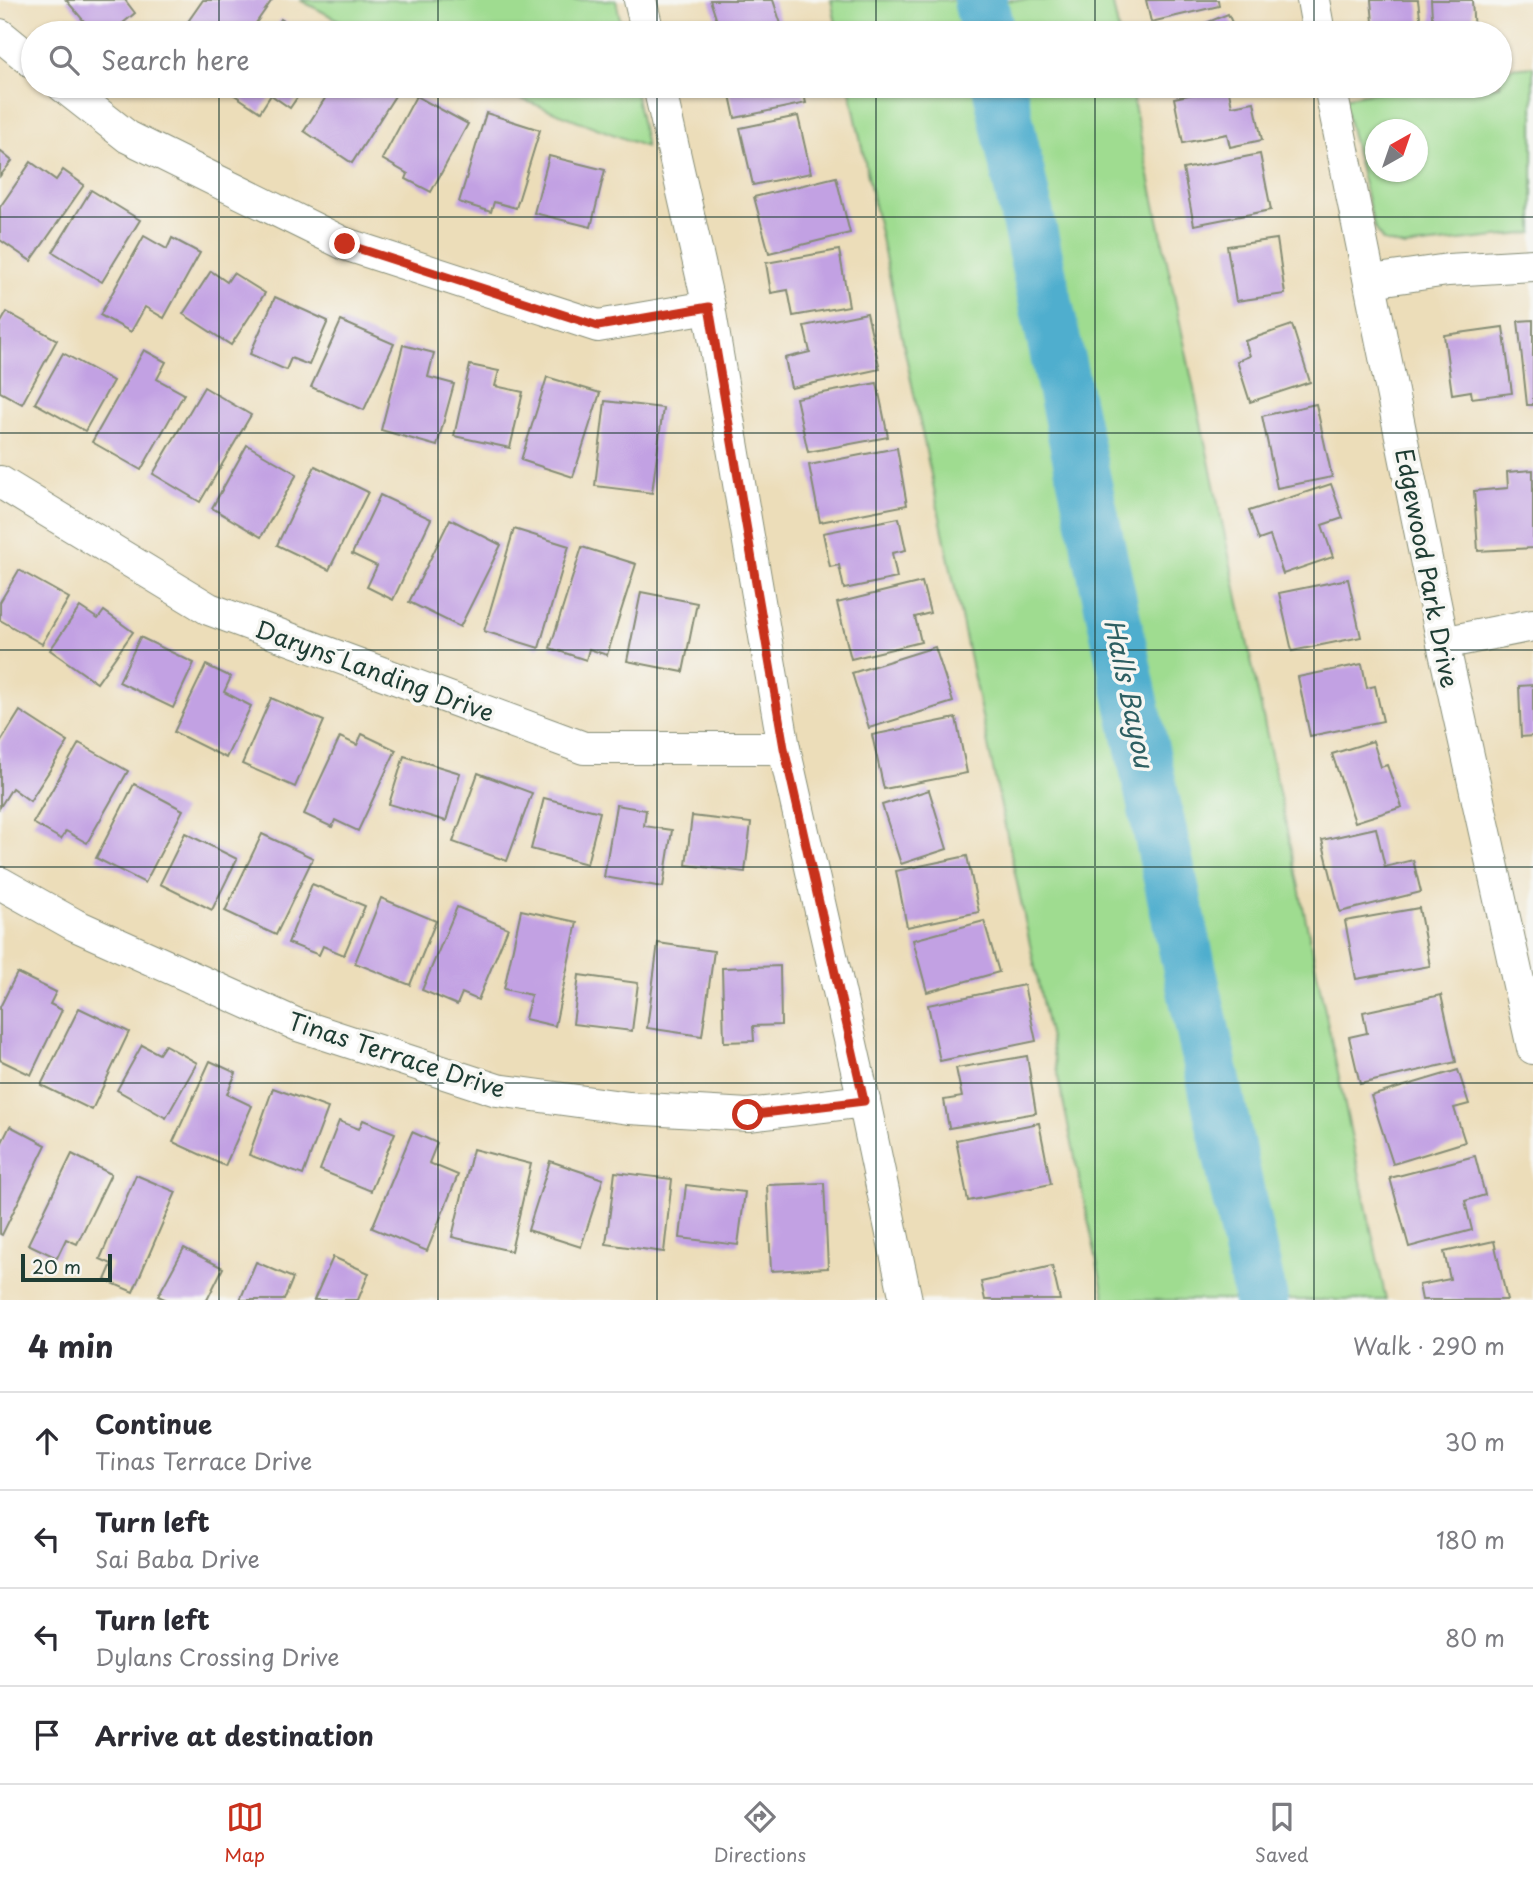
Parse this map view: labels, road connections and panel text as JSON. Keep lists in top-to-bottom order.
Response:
{
  "streets": {
    "street": ["Edgewood Park Drive", "Daryns Landing Drive", "Tinas Terrace Drive"]
  },
  "water": ["Halls Bayou"],
  "scale_bar": "20 m",
  "north": "top right",
  "page": {
    "search": "Search here",
    "scale": "20 m",
    "heading": ["4 min", "Walk · 290 m"],
    "list": [
      ["Continue", "Tinas Terrace Drive", "30 m"],
      ["Turn left", "Sai Baba Drive", "180 m"],
      ["Turn left", "Dylans Crossing Drive", "80 m"],
      "Arrive at destination"
    ],
    "nav": ["Map", "Directions", "Saved"]
  }
}
